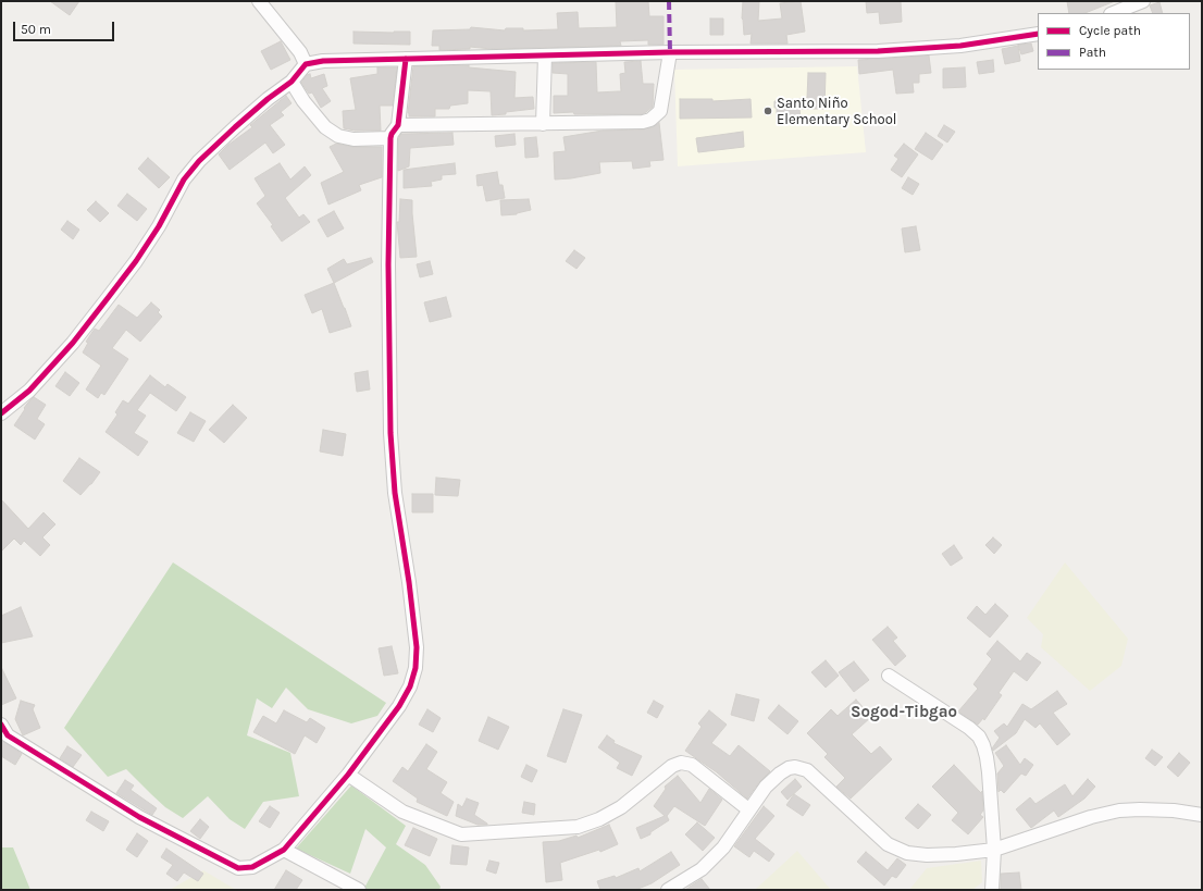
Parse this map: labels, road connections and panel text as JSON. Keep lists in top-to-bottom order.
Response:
{
  "districts": ["Sogod-Tibgao"],
  "places": ["Santo Niño Elementary School"],
  "legend": ["Cycle path", "Path"],
  "scale_bar": "50 m"
}
